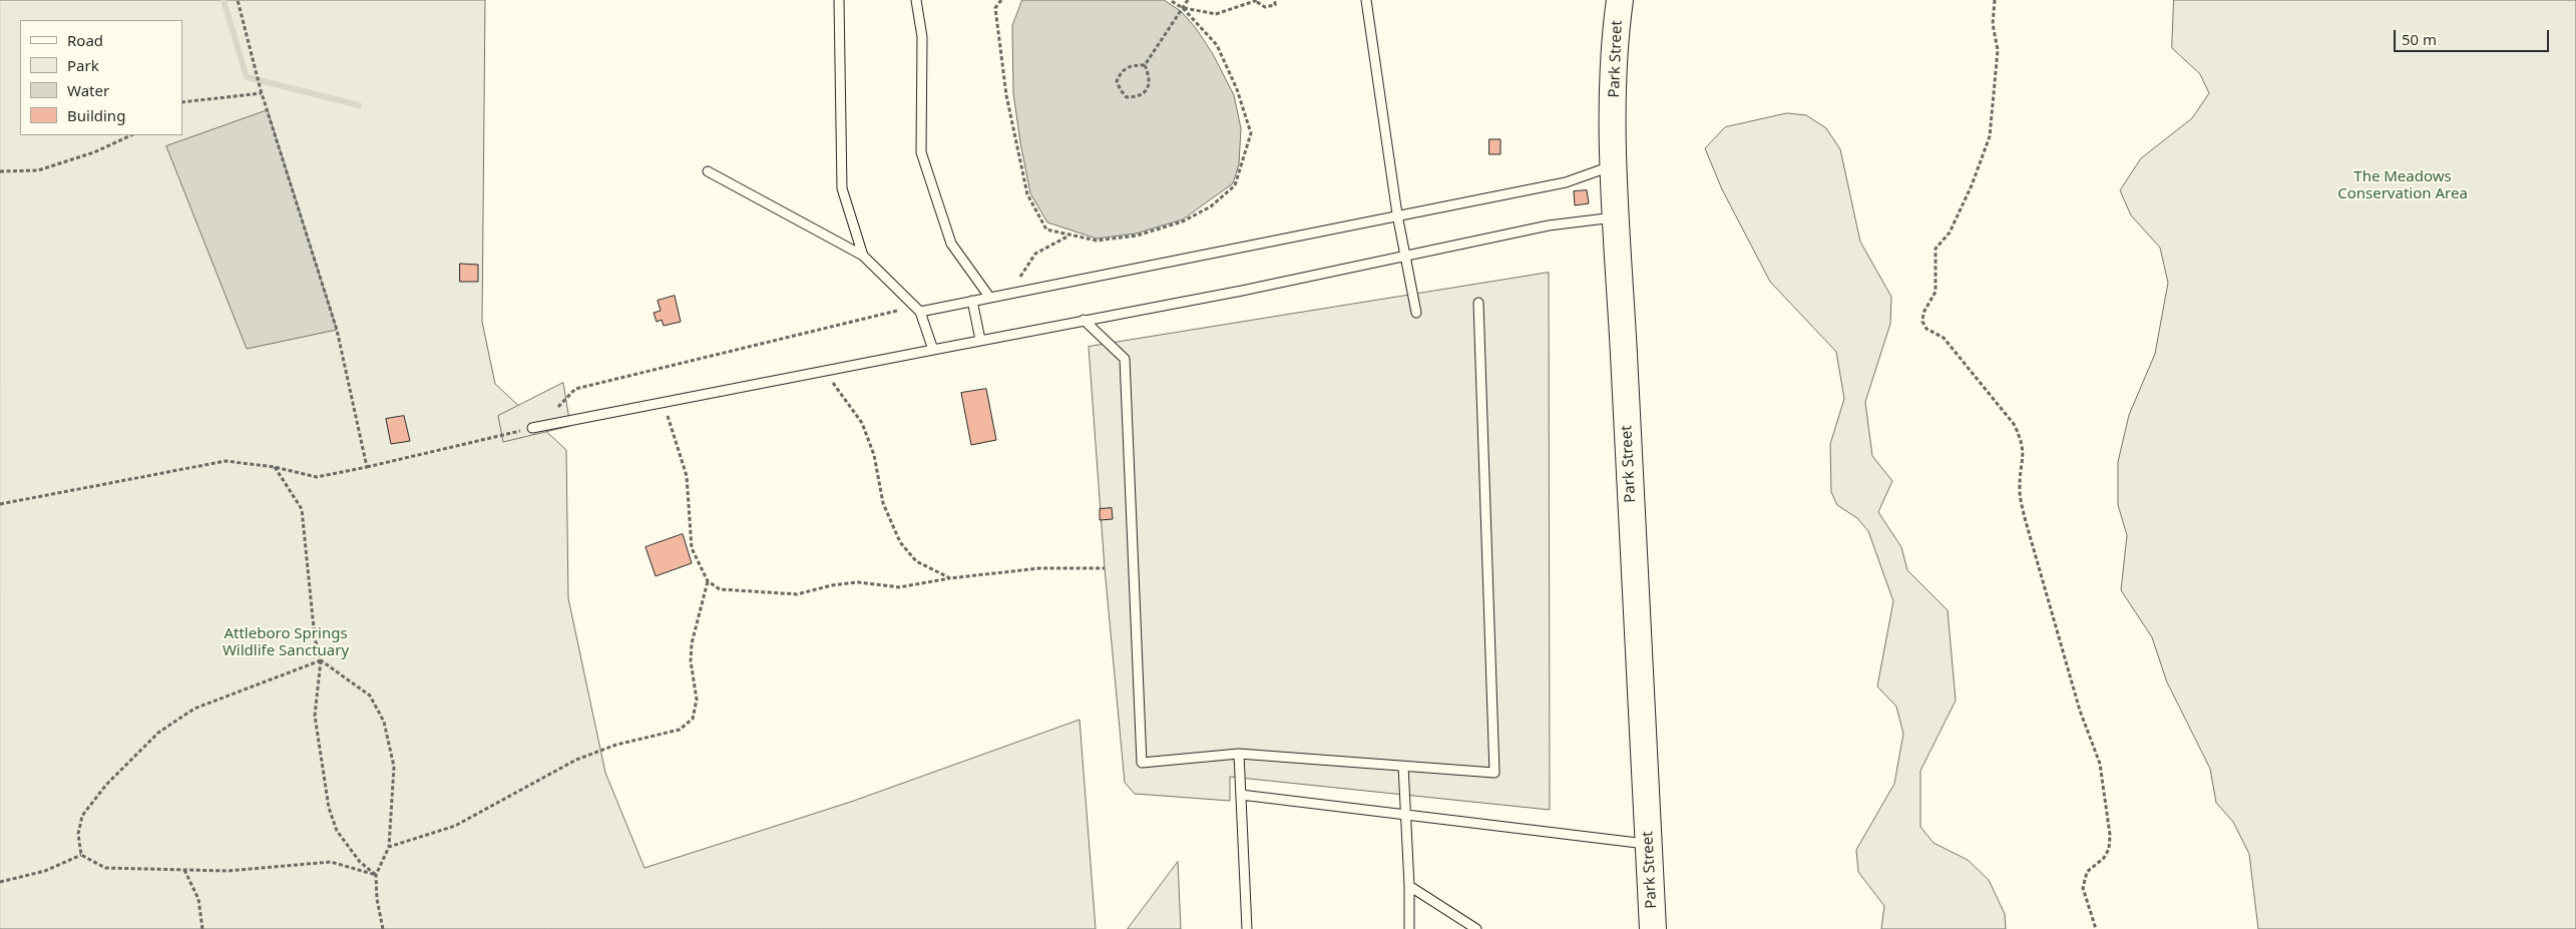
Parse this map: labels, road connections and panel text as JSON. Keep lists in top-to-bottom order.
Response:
{
  "streets": {
    "main road": ["Park Street"]
  },
  "parks": ["The Meadows Conservation Area", "Attleboro Springs Wildlife Sanctuary"],
  "legend": [
    "Road",
    "Park",
    "Water",
    "Building"
  ],
  "scale_bar": "50 m"
}
